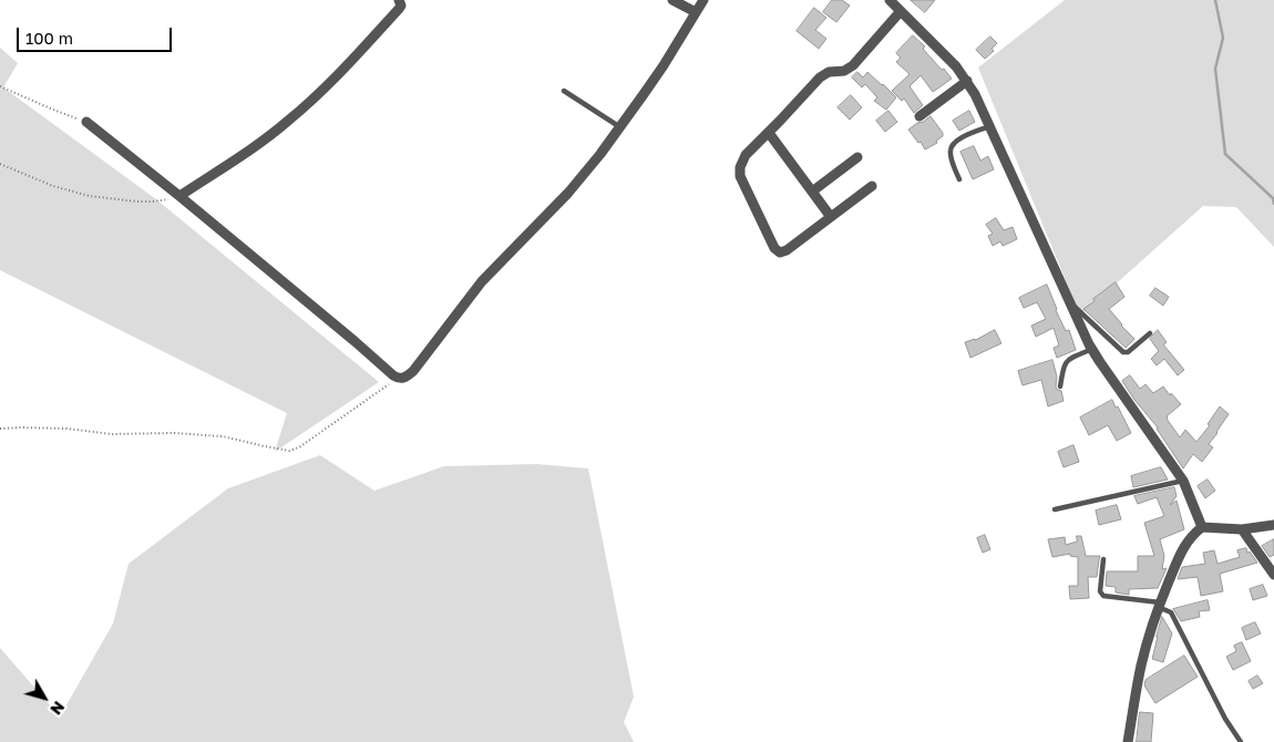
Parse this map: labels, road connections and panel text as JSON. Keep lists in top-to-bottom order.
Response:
{
  "scale_bar": "100 m",
  "north": "bottom right"
}
